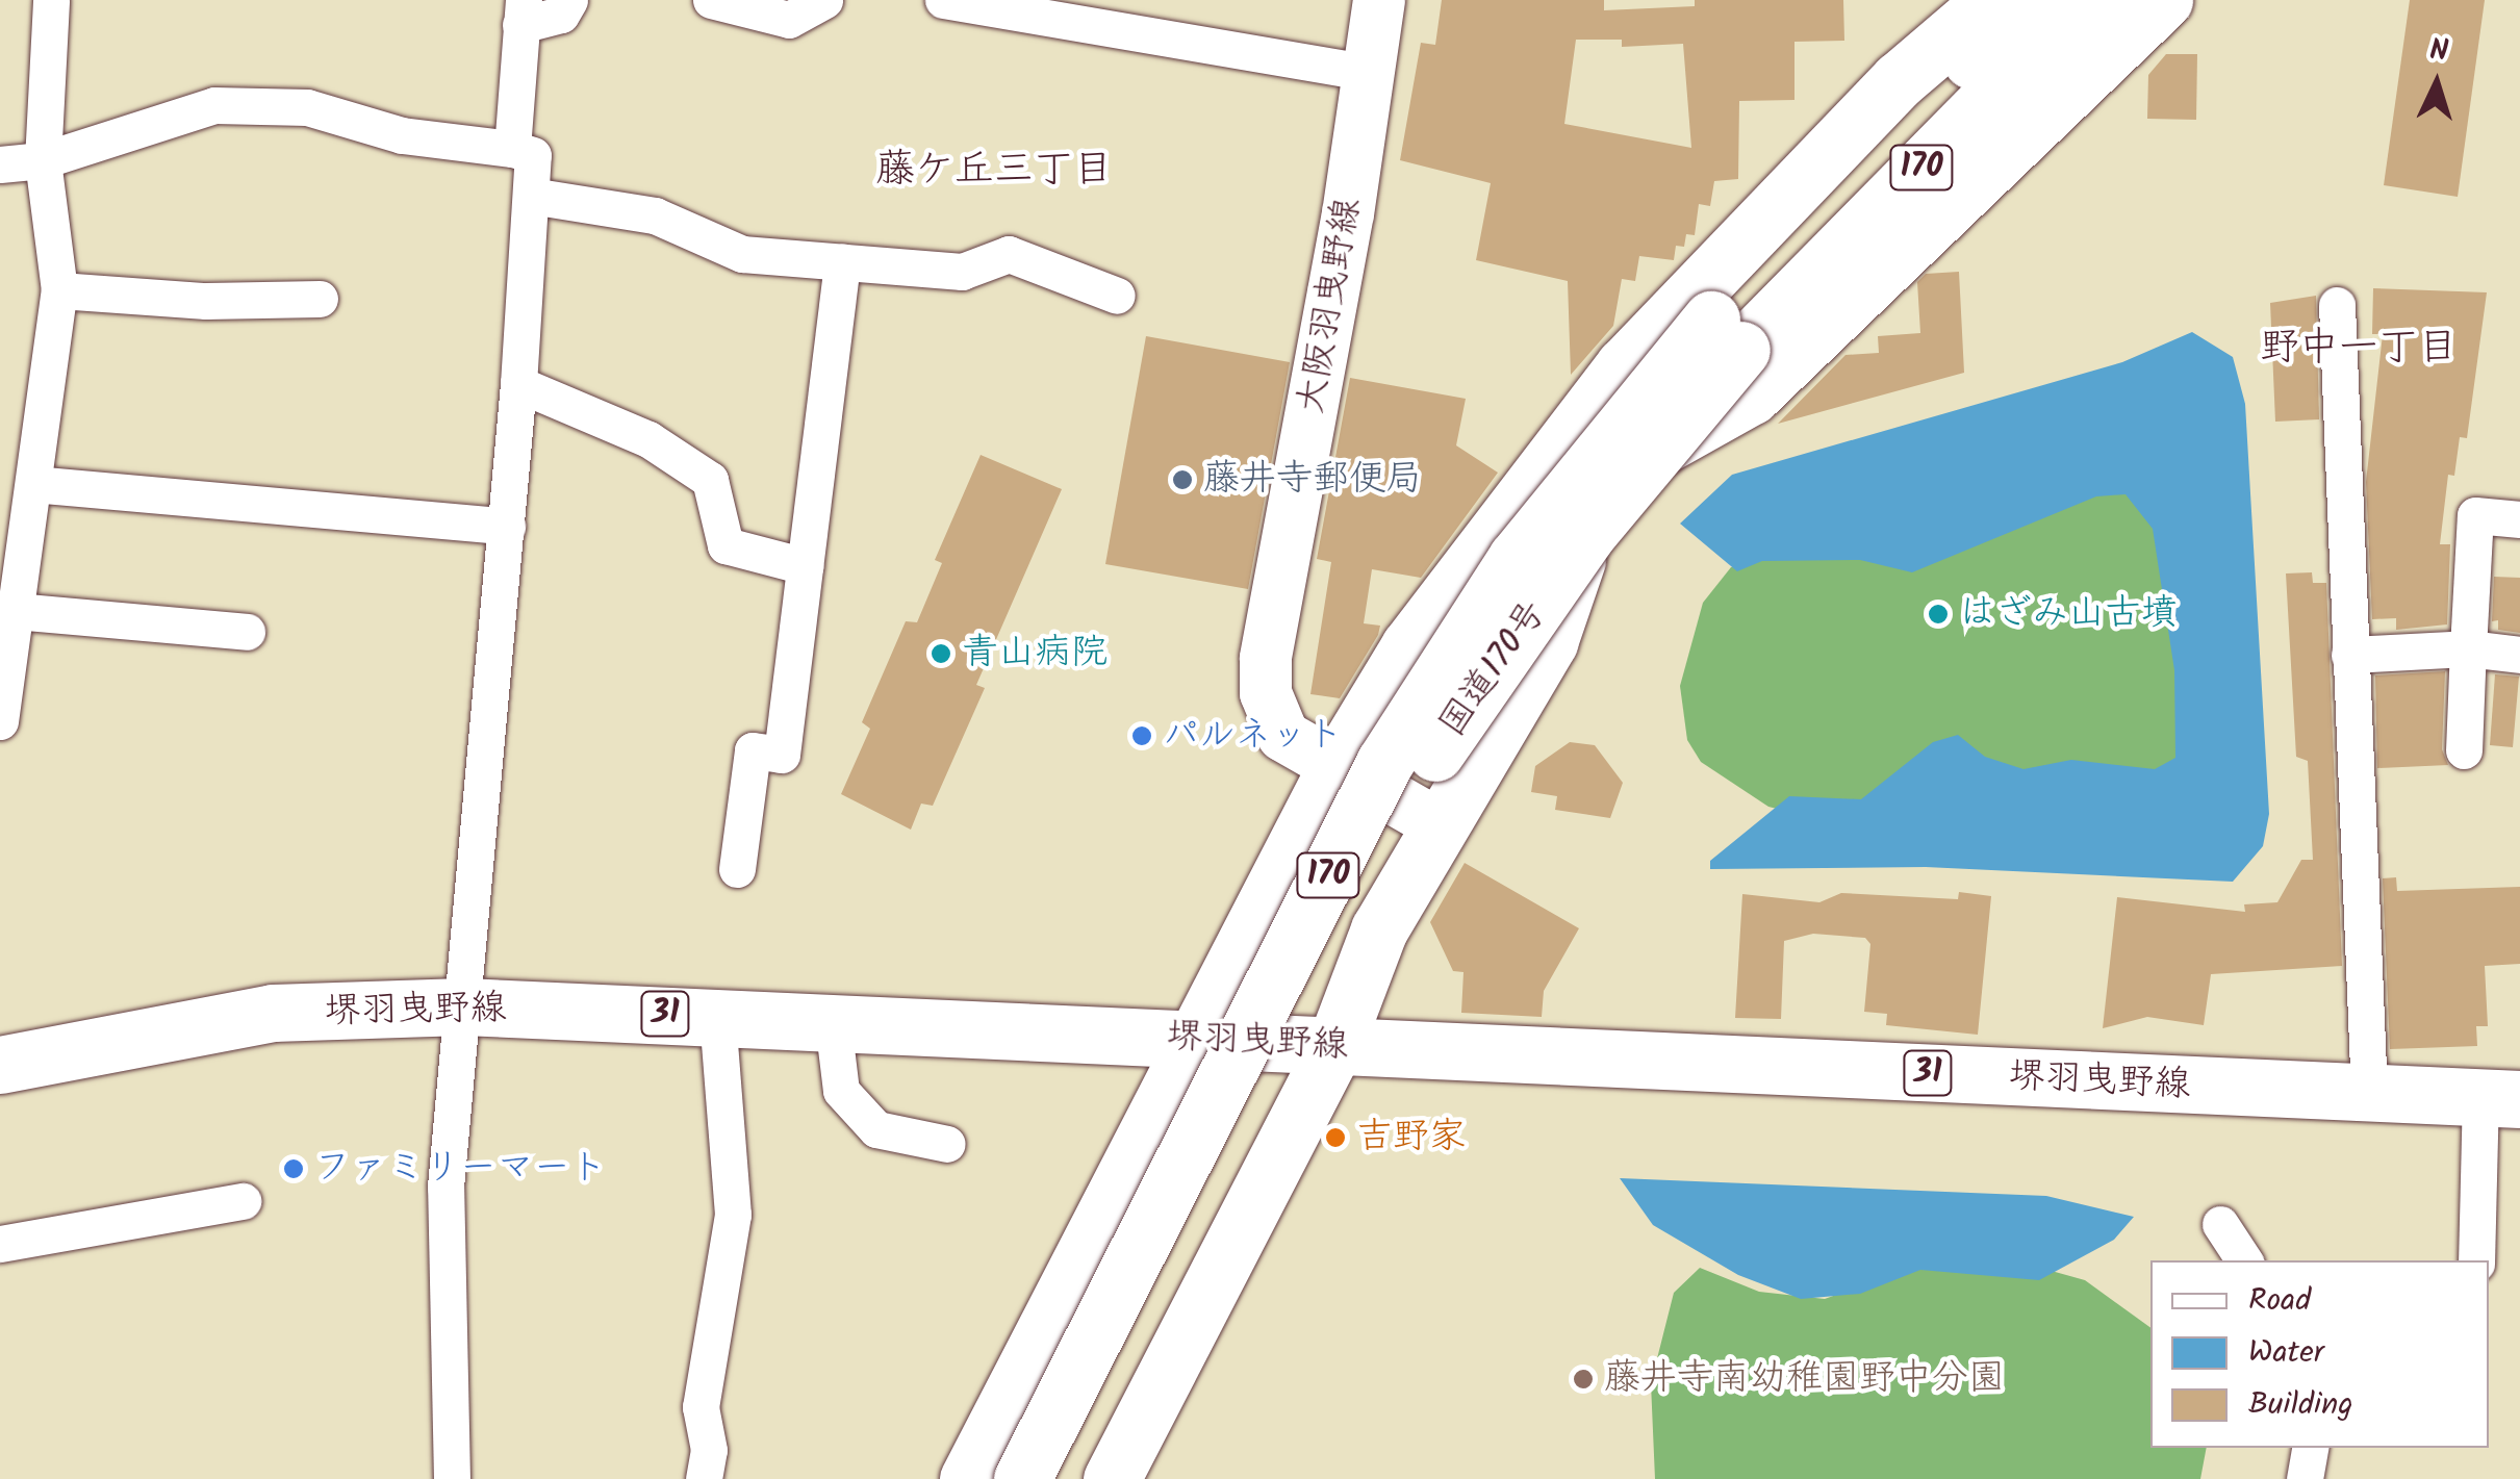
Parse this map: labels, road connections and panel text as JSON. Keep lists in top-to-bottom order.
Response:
{
  "streets": {
    "main road": [
      "170",
      "大阪羽曳野線",
      "国道170号",
      "堺羽曳野線",
      "31"
    ]
  },
  "districts": ["藤ケ丘三丁目", "野中一丁目"],
  "places": [
    "藤井寺郵便局",
    "はざみ山古墳",
    "青山病院",
    "パルネット",
    "吉野家",
    "ファミリーマート",
    "藤井寺南幼稚園野中分園"
  ],
  "legend": ["Road", "Water", "Building"],
  "north": "top"
}
